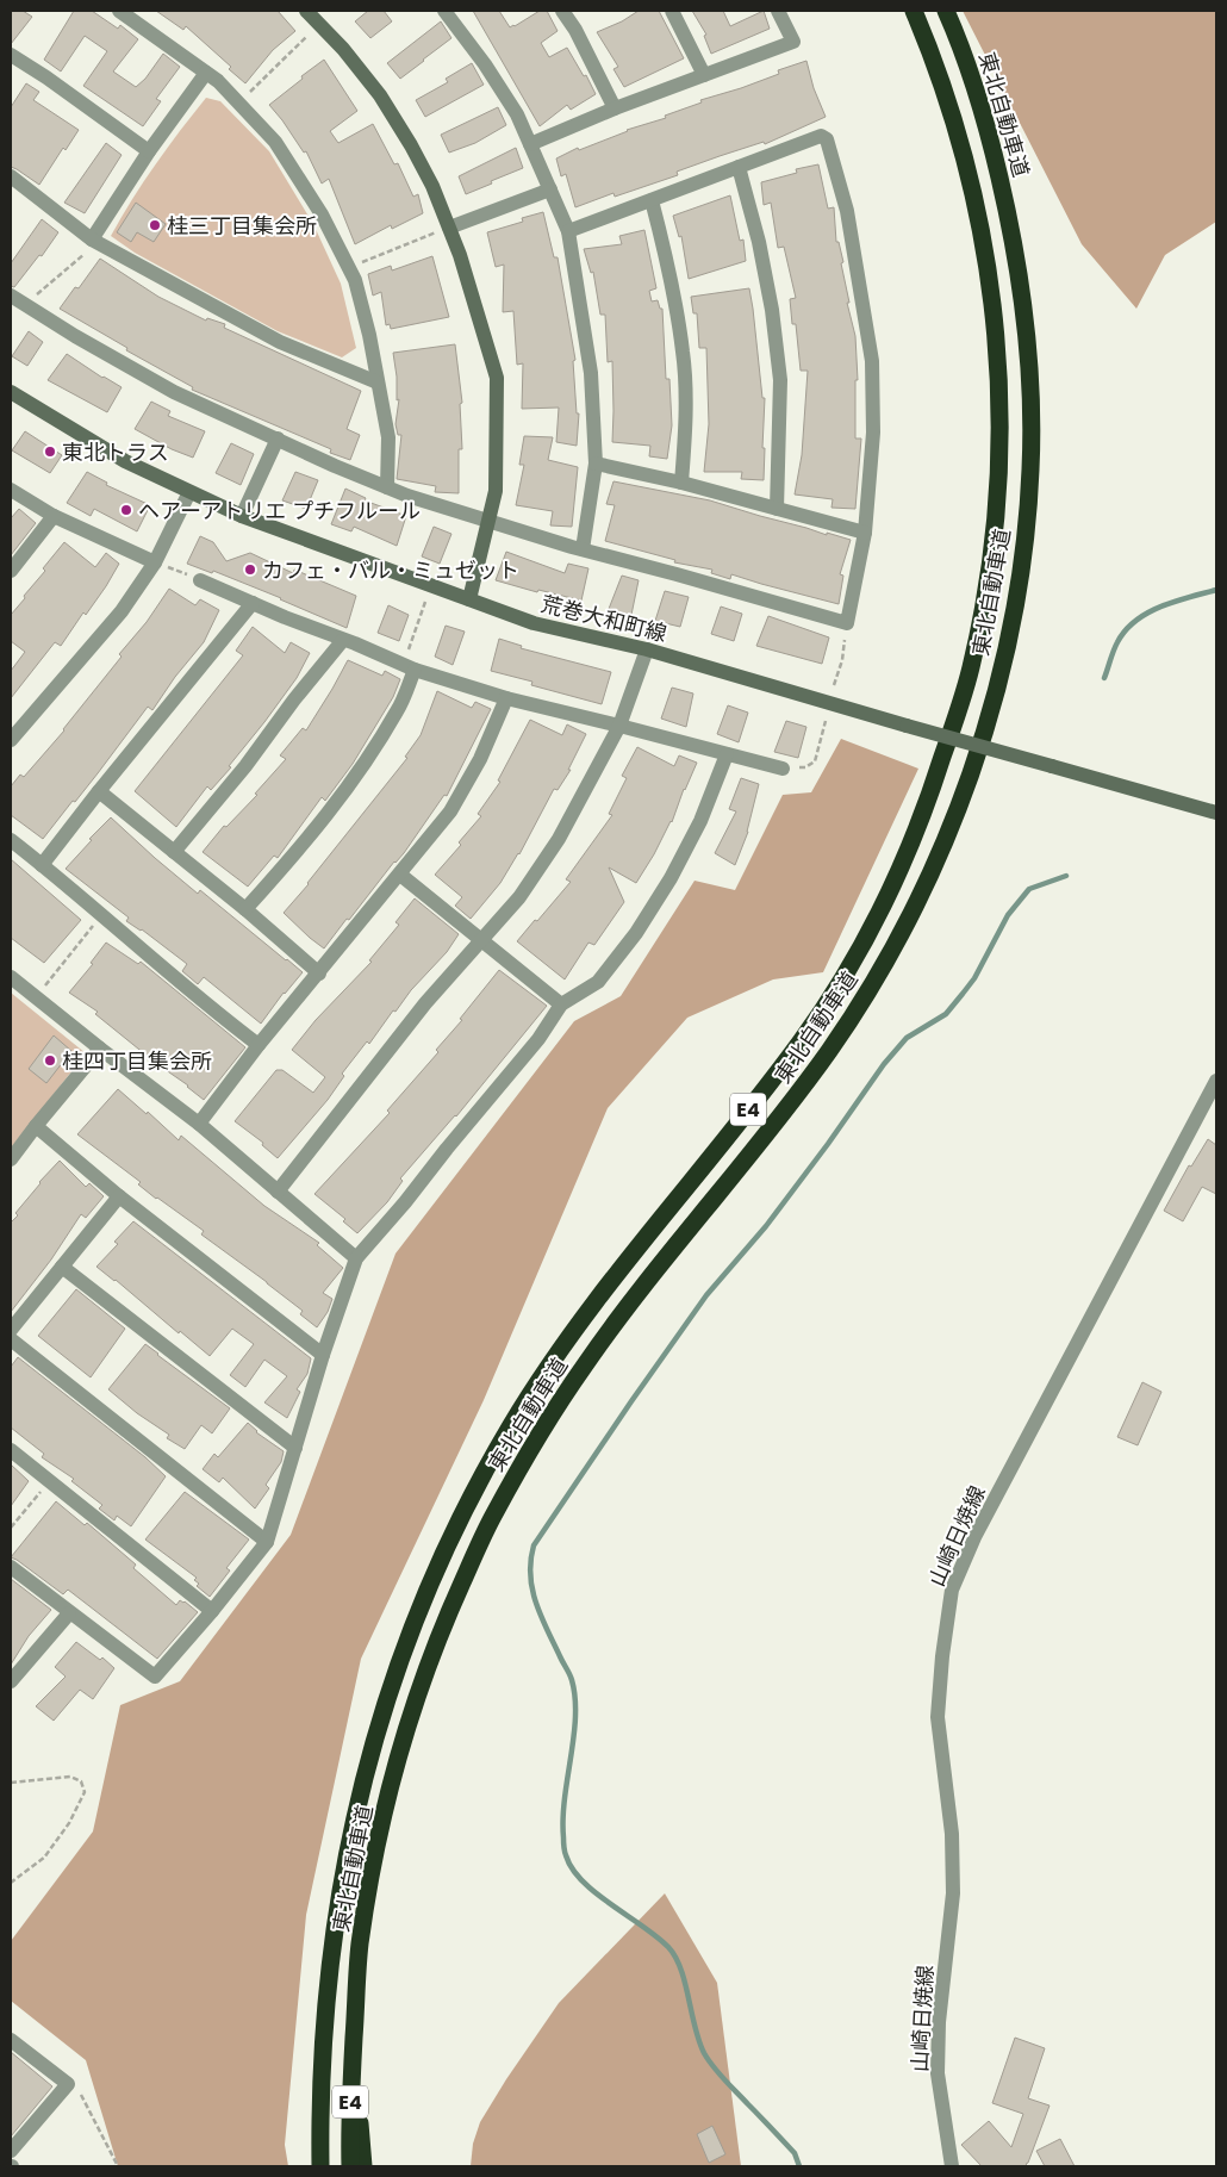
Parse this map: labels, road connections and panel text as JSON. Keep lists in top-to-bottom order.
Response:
{
  "streets": {
    "highway": ["東北自動車道", "E4"],
    "street": ["荒巻大和町線", "山崎日焼線"]
  },
  "places": [
    "桂三丁目集会所",
    "東北トラス",
    "ヘアーアトリエ プチフルール",
    "カフェ・バル・ミュゼット",
    "桂四丁目集会所"
  ]
}
